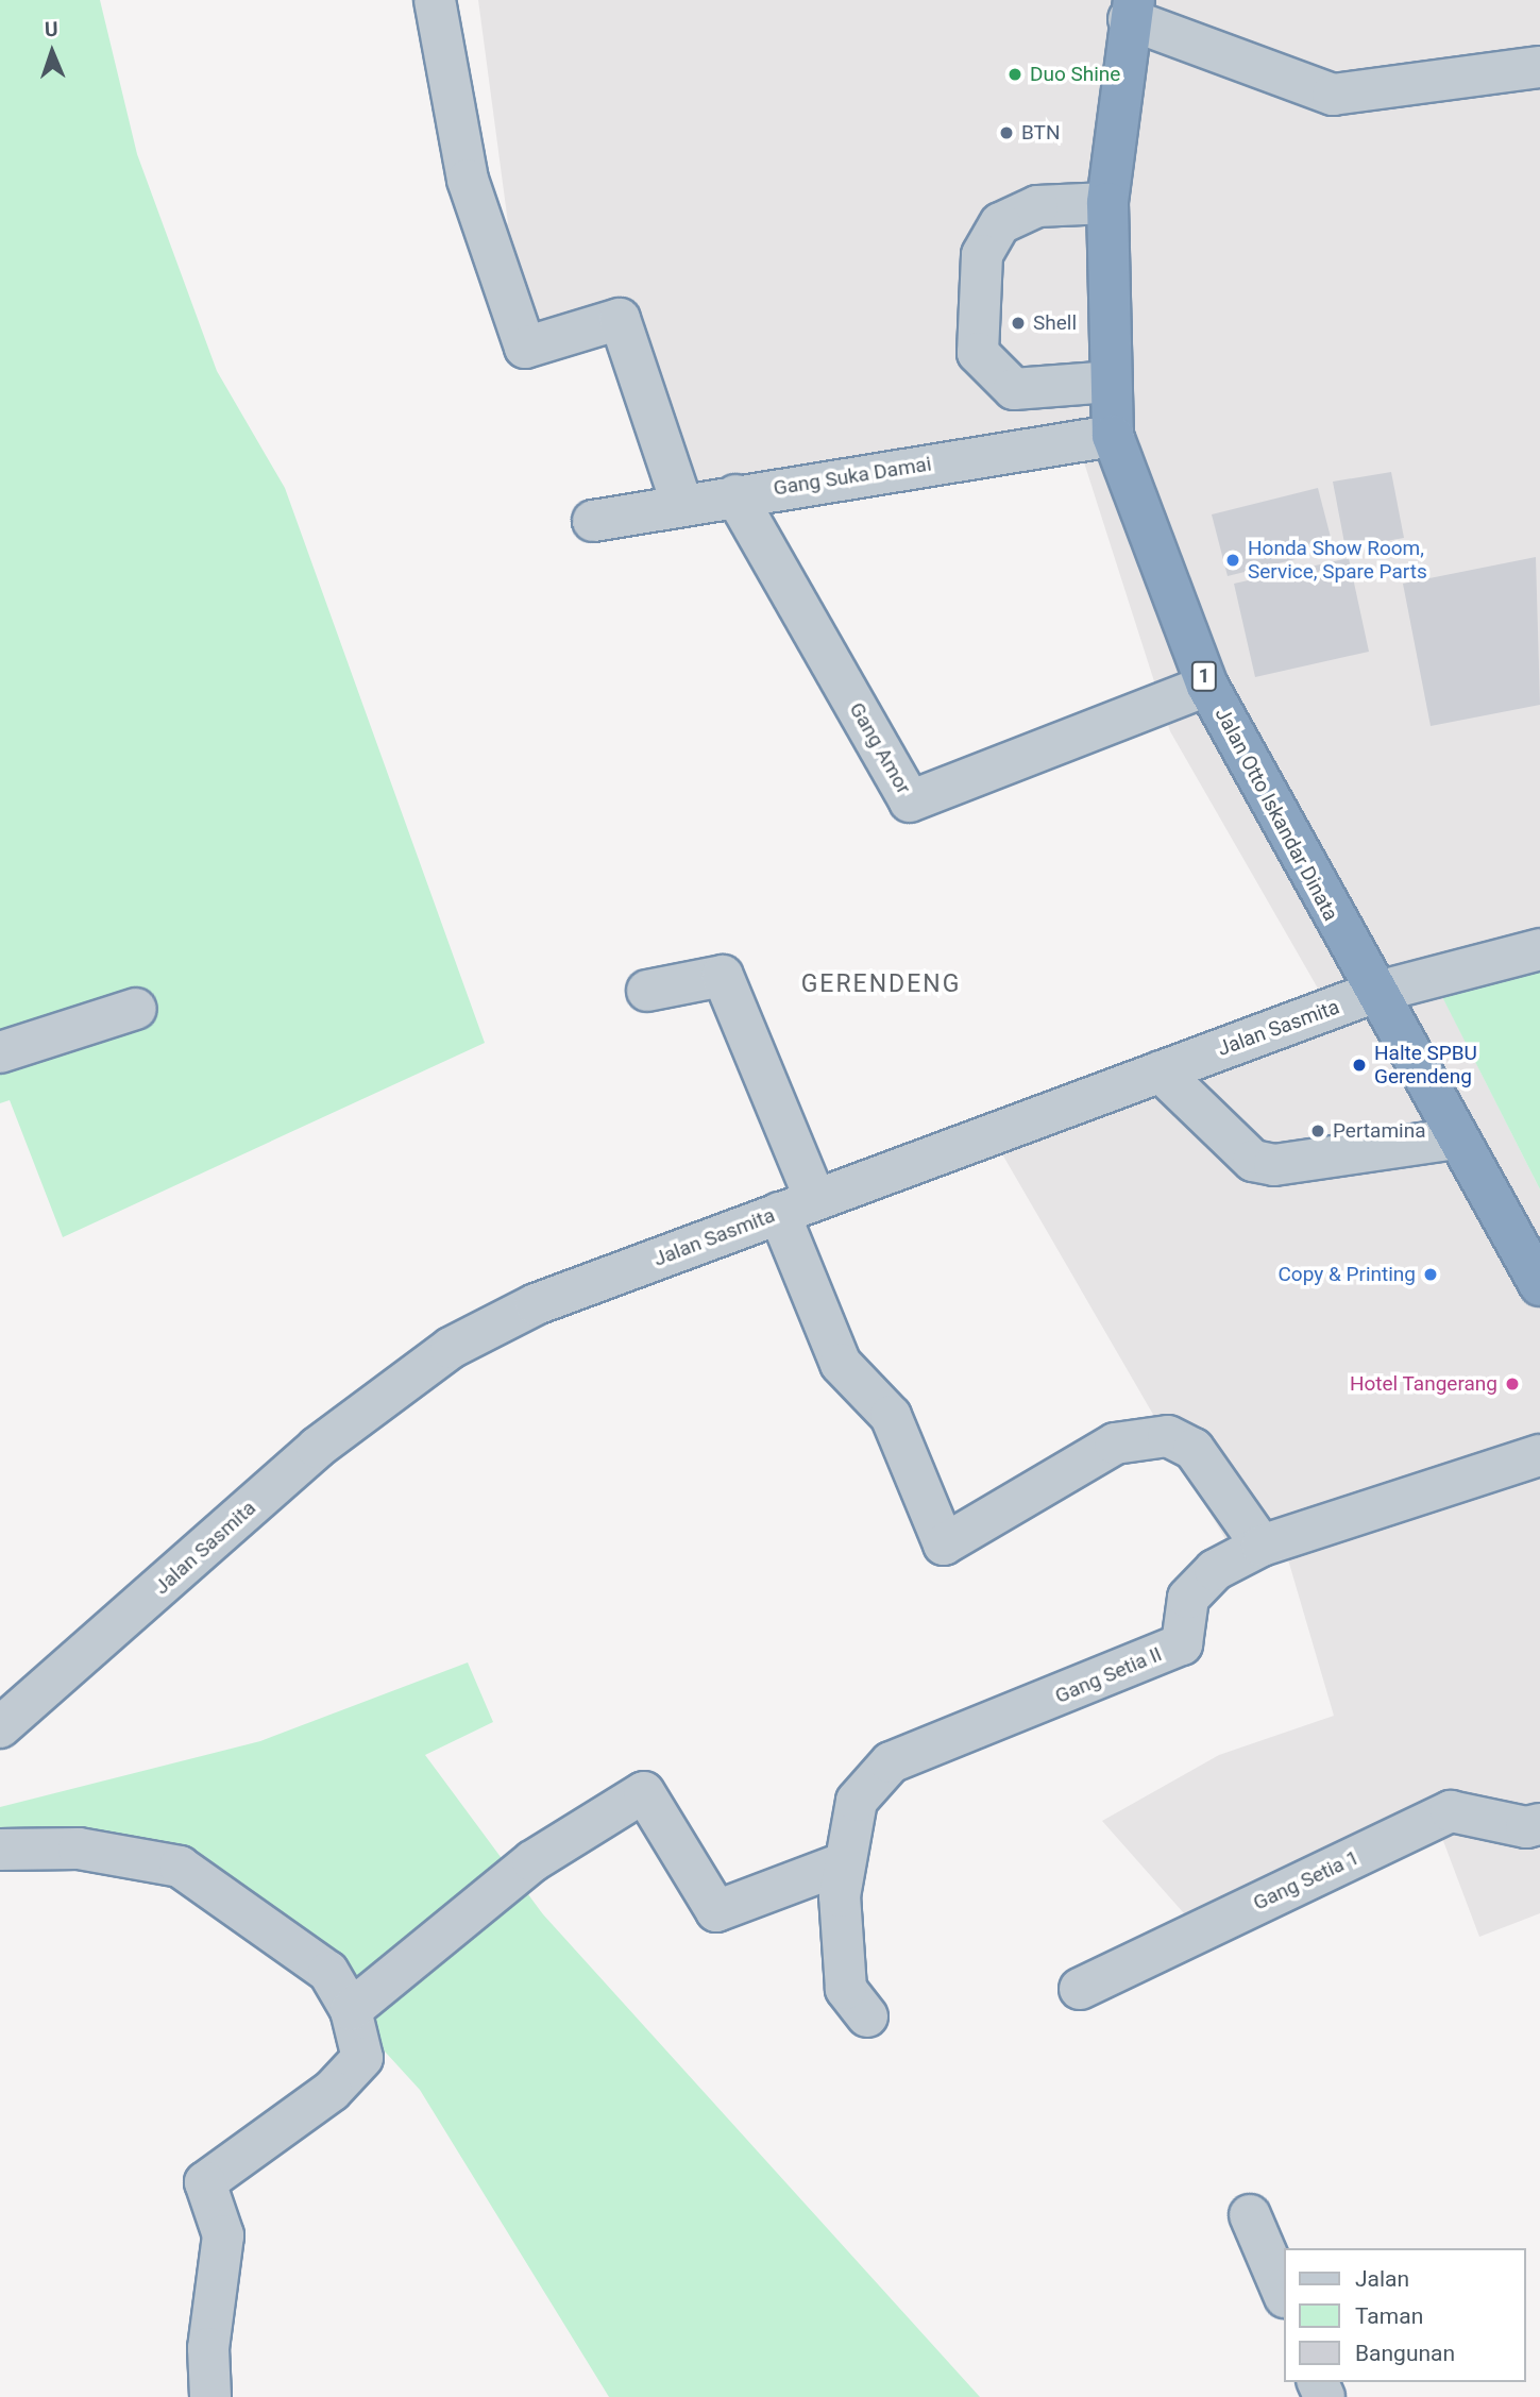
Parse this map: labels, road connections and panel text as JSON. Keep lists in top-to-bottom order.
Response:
{
  "streets": {
    "highway": ["1", "Jalan Otto Iskandar Dinata"],
    "street": [
      "Gang Suka Damai",
      "Gang Amor",
      "Jalan Sasmita",
      "Gang Setia II",
      "Gang Setia 1"
    ]
  },
  "crossings": [
    ["Gang Suka Damai", "Gang Amor"],
    ["Gang Suka Damai", "Jalan Otto Iskandar Dinata"],
    ["Gang Amor", "Jalan Otto Iskandar Dinata"],
    ["Jalan Otto Iskandar Dinata", "Jalan Sasmita"]
  ],
  "districts": ["GERENDENG"],
  "places": [
    "Duo Shine",
    "BTN",
    "Shell",
    "Honda Show Room, Service, Spare Parts",
    "Halte SPBU Gerendeng",
    "Pertamina",
    "Copy & Printing",
    "Hotel Tangerang"
  ],
  "legend": ["Jalan", "Taman", "Bangunan"],
  "north": "top"
}
